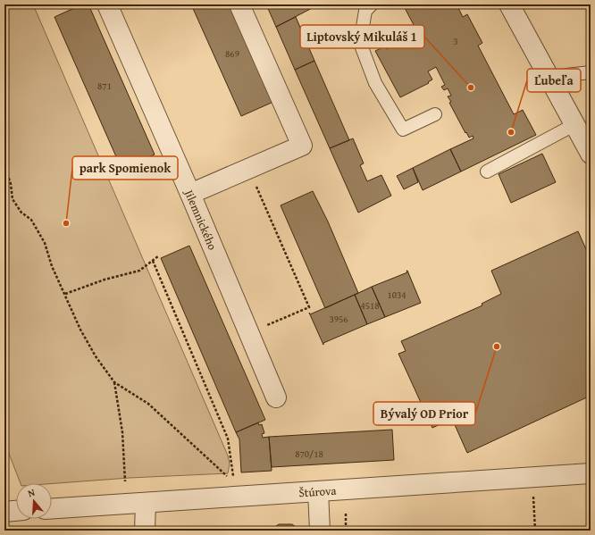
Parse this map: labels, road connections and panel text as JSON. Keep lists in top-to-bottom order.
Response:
{
  "streets": {
    "street": ["Jilemnického", "Štúrova"]
  },
  "places": [
    "Liptovský Mikuláš 1",
    "Ľubeľa",
    "park Spomienok",
    "Bývalý OD Prior"
  ],
  "house_numbers": [
    "3",
    "869",
    "871",
    "1034",
    "4518",
    "3956",
    "870/18"
  ],
  "north": "top"
}
